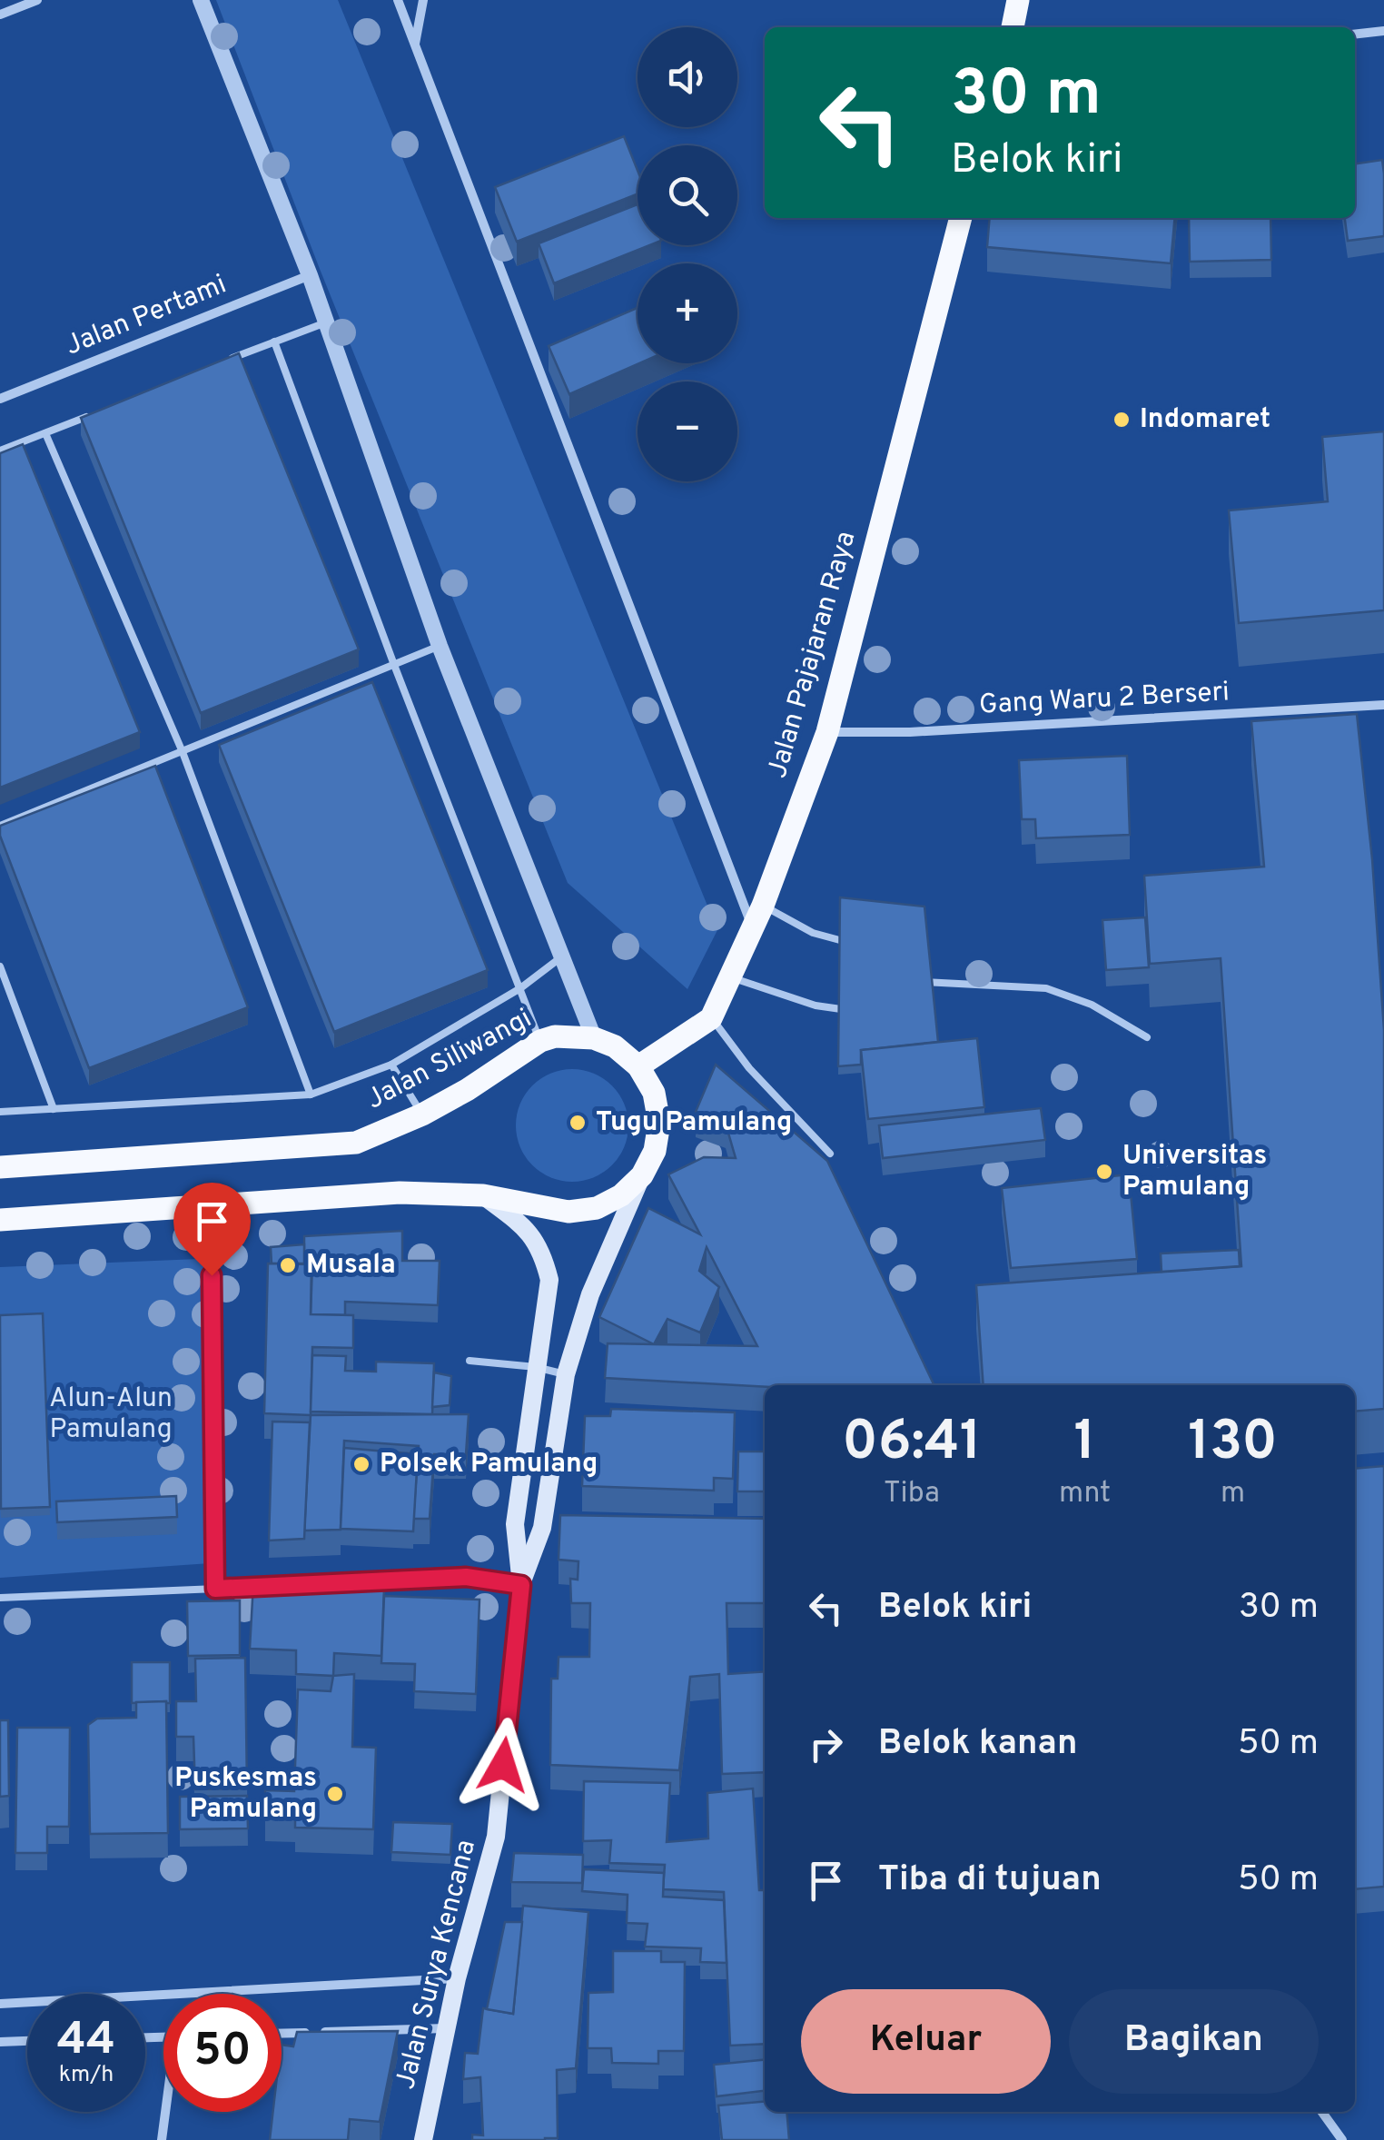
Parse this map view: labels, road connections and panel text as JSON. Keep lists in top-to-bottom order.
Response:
{
  "streets": {
    "main road": ["Jalan Pajajaran Raya", "Jalan Siliwangi", "Jalan Surya Kencana"],
    "street": ["Jalan Pertami", "Gang Waru 2 Berseri"]
  },
  "crossings": [
    ["Jalan Pajajaran Raya", "Gang Waru 2 Berseri"],
    ["Jalan Pajajaran Raya", "Jalan Siliwangi"]
  ],
  "parks": ["Alun-Alun Pamulang"],
  "places": [
    "Indomaret",
    "Tugu Pamulang",
    "Universitas Pamulang",
    "Musala",
    "Polsek Pamulang",
    "Puskesmas Pamulang"
  ],
  "page": {
    "map_buttons": ["+", "−"],
    "turn": ["30 m", "Belok kiri"],
    "eta": [
      "06:41",
      "Tiba",
      "1",
      "mnt",
      "130",
      "m"
    ],
    "list": [
      {
        "name": "Belok kiri",
        "value": "30 m"
      },
      {
        "name": "Belok kanan",
        "value": "50 m"
      },
      {
        "name": "Tiba di tujuan",
        "value": "50 m"
      }
    ],
    "buttons": ["Keluar", "Bagikan"],
    "speed": "44 km/h",
    "limit": "50"
  }
}
